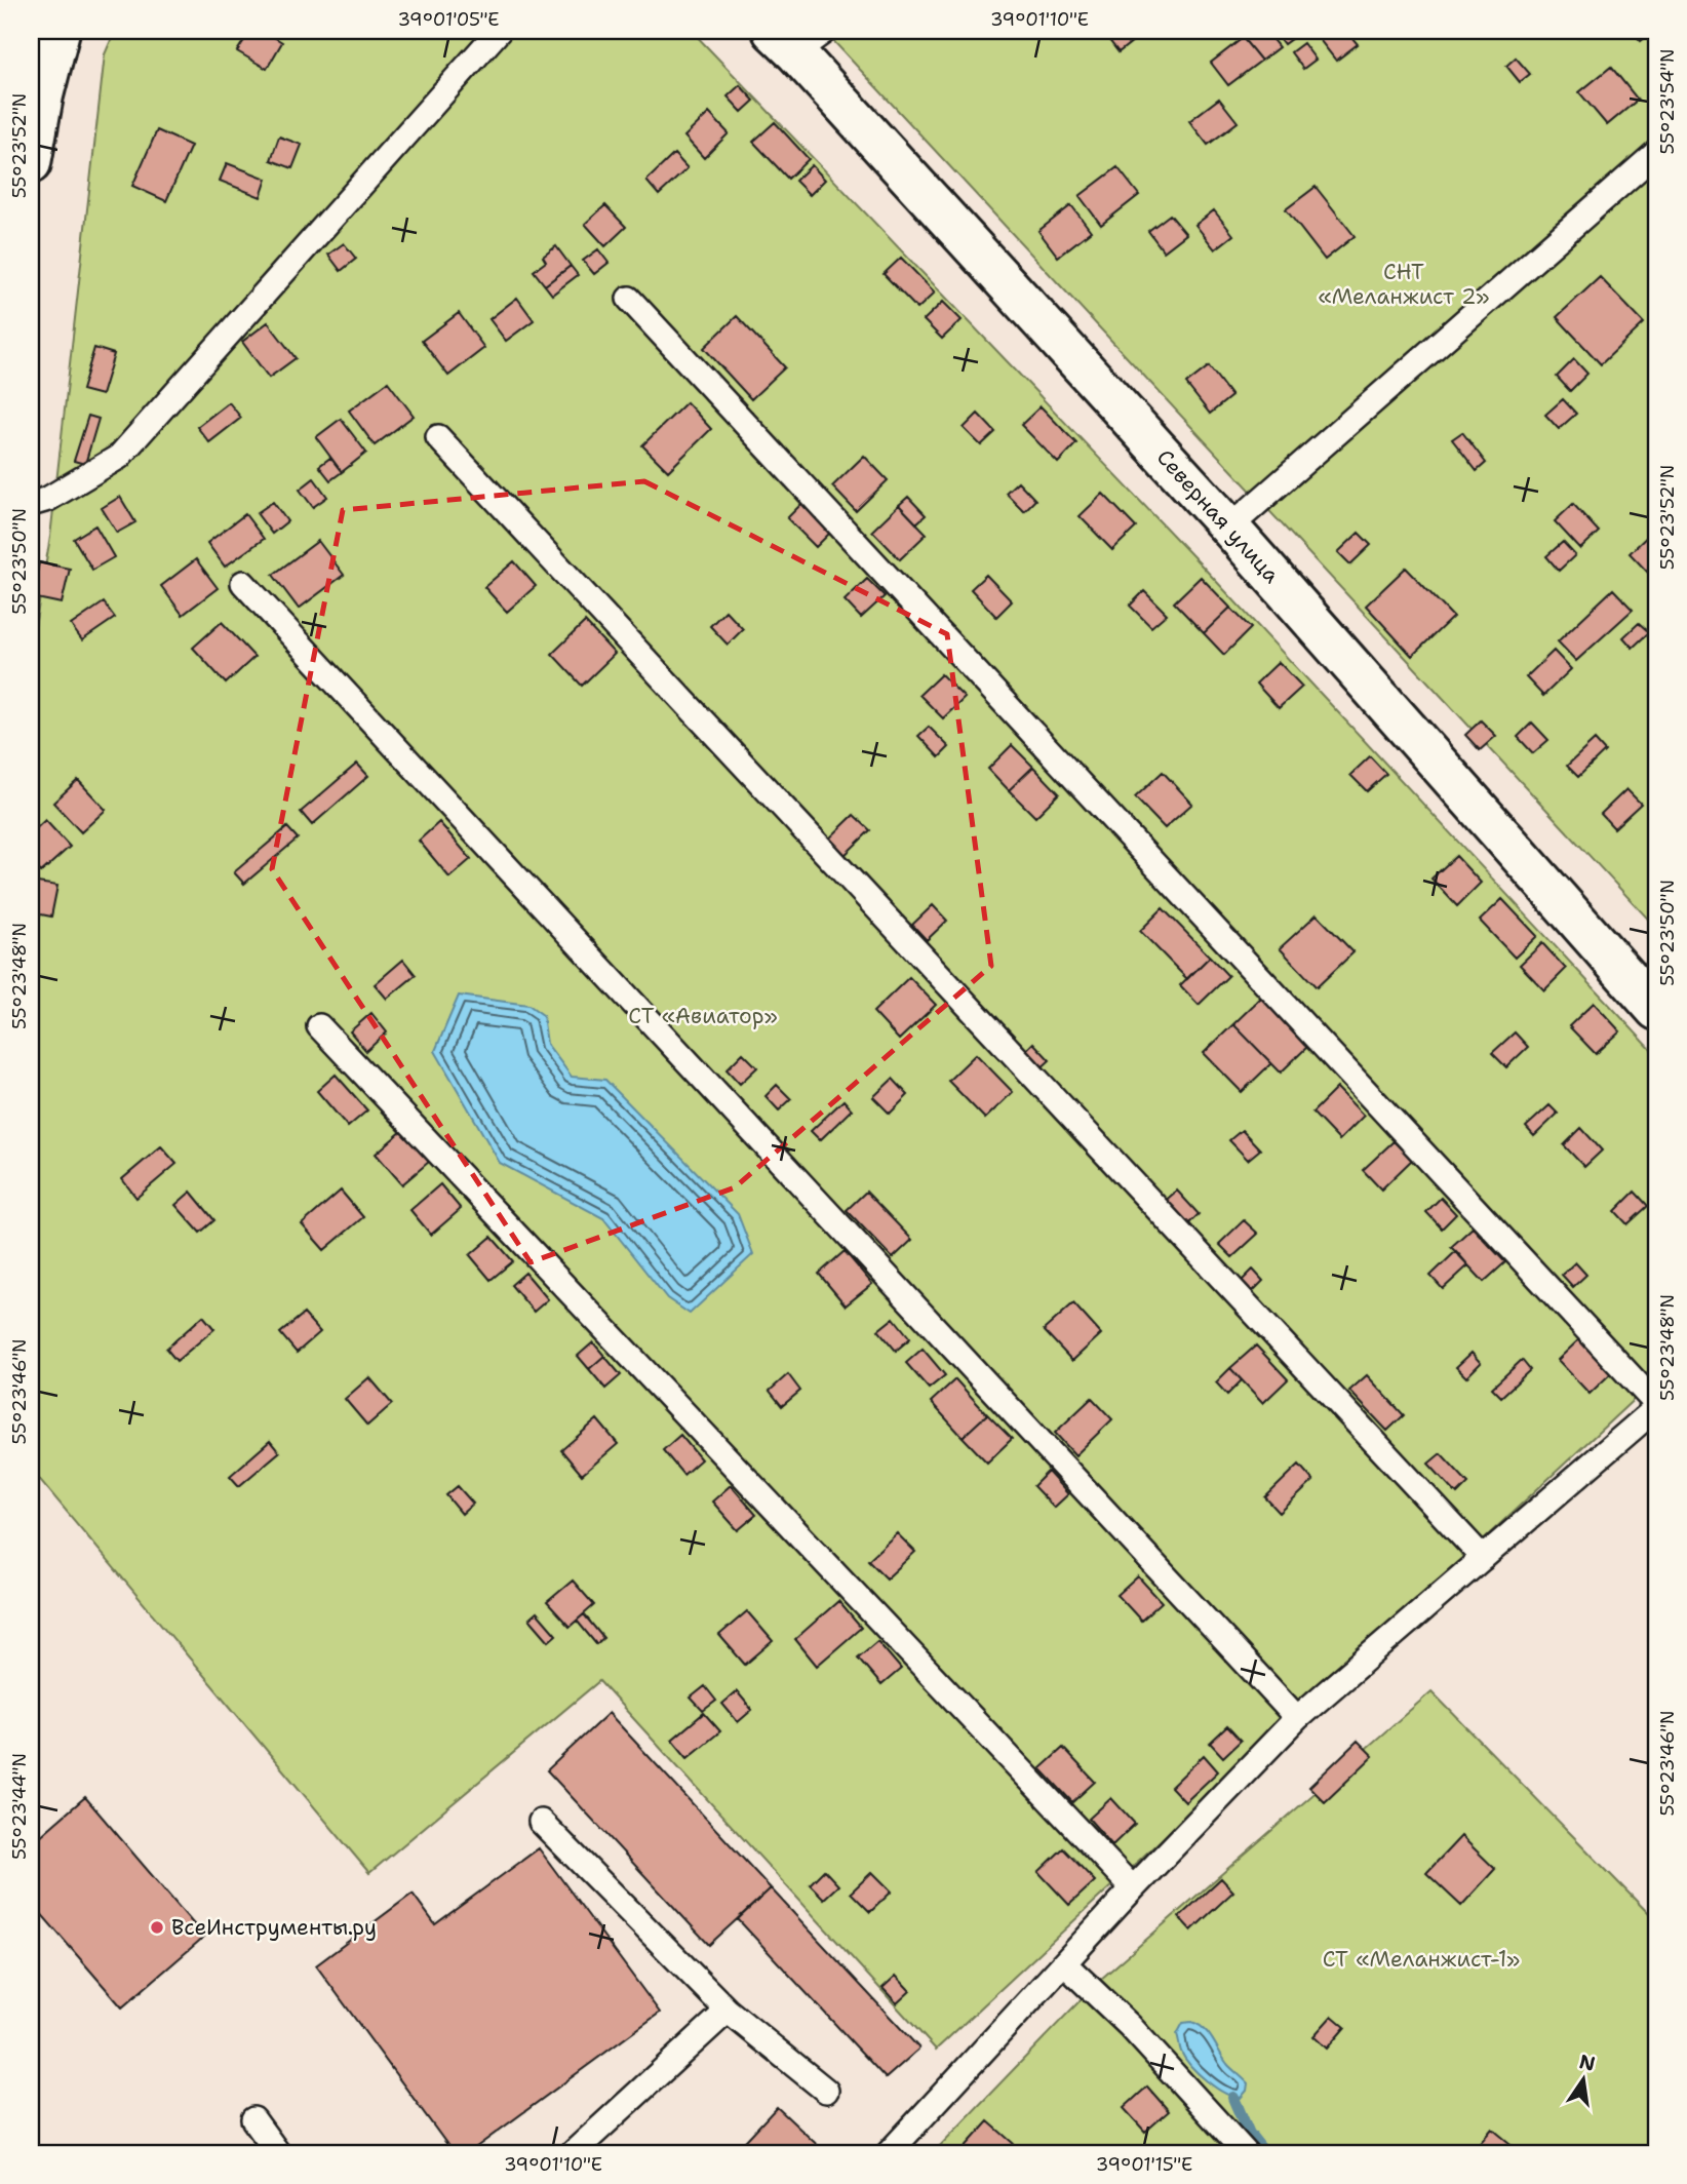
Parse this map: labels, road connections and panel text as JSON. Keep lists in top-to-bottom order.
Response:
{
  "streets": {
    "street": ["Северная улица"]
  },
  "parks": ["СНТ «Меланжист 2»", "СТ «Авиатор»", "СТ «Меланжист-1»"],
  "places": ["ВсеИнструменты.ру"],
  "north": "top",
  "coordinates": [
    "39°01'05\"E",
    "39°01'10\"E",
    "55°23'54\"N",
    "55°23'52\"N",
    "55°23'50\"N",
    "55°23'48\"N",
    "55°23'46\"N",
    "55°23'44\"N",
    "39°01'15\"E"
  ]
}
